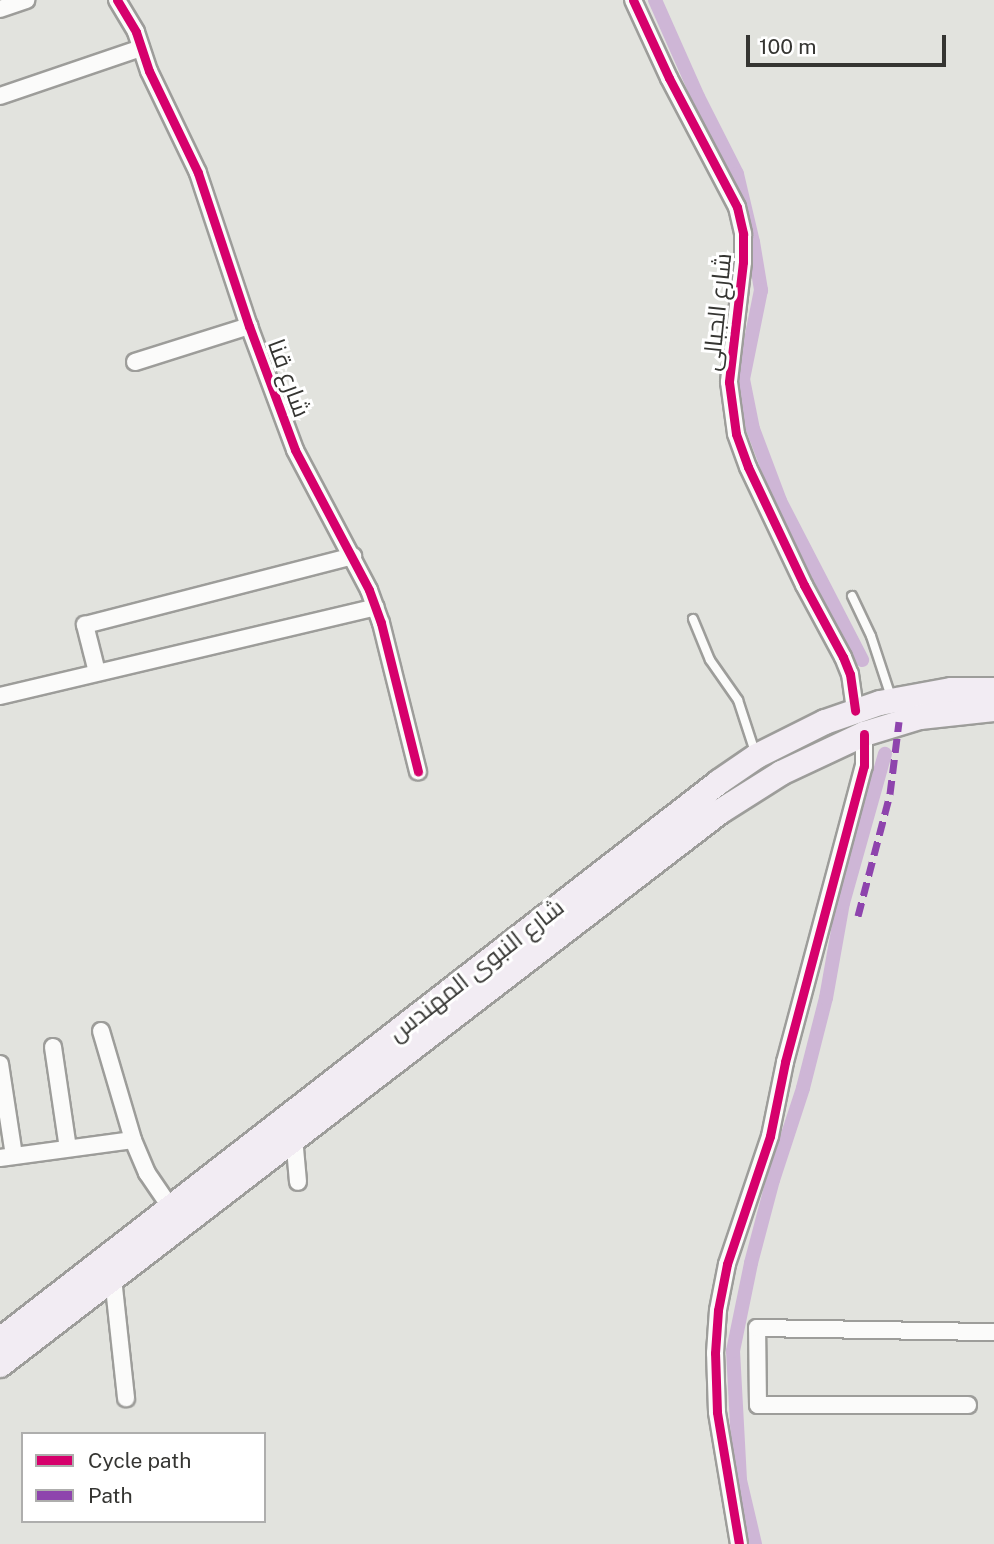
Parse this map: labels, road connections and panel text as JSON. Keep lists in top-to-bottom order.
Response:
{
  "streets": {
    "main road": ["شارع النبوى المهندس"],
    "street": ["شارع الجبالى", "شارع قنا"]
  },
  "crossings": [
    ["شارع الجبالى", "شارع النبوى المهندس"]
  ],
  "legend": ["Cycle path", "Path"],
  "scale_bar": "100 m"
}
